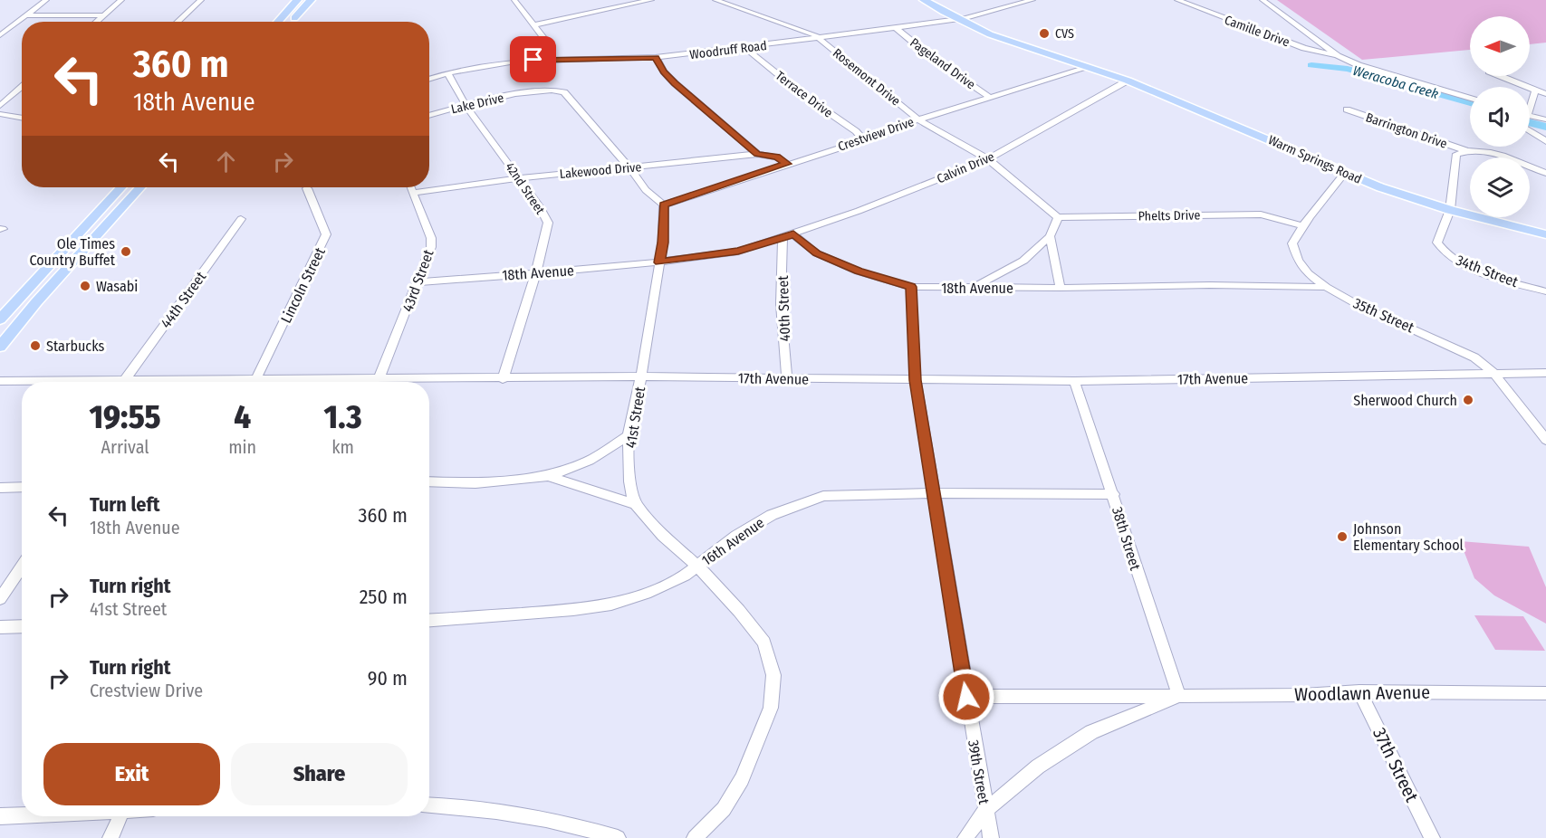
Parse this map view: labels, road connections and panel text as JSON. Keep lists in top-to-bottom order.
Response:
{
  "streets": {
    "main road": ["Warm Springs Road"],
    "street": [
      "Camille Drive",
      "Woodruff Road",
      "Pageland Drive",
      "Rosemont Drive",
      "Terrace Drive",
      "Lake Drive",
      "Barrington Drive",
      "Crestview Drive",
      "Calvin Drive",
      "Lakewood Drive",
      "42nd Street",
      "Phelts Drive",
      "34th Street",
      "18th Avenue",
      "43rd Street",
      "Lincoln Street",
      "44th Street",
      "40th Street",
      "35th Street",
      "17th Avenue",
      "41st Street",
      "38th Street",
      "16th Avenue",
      "Woodlawn Avenue",
      "37th Street",
      "39th Street"
    ]
  },
  "crossings": [
    ["Woodruff Road", "Pageland Drive"],
    ["Woodruff Road", "Rosemont Drive"],
    ["Woodruff Road", "Terrace Drive"],
    ["Woodruff Road", "Warm Springs Road"],
    ["Woodruff Road", "42nd Street"],
    ["Pageland Drive", "Crestview Drive"],
    ["Rosemont Drive", "Crestview Drive"],
    ["Rosemont Drive", "Calvin Drive"],
    ["Rosemont Drive", "Phelts Drive"],
    ["Terrace Drive", "Crestview Drive"],
    ["Lake Drive", "Lakewood Drive"],
    ["Lake Drive", "42nd Street"],
    ["Crestview Drive", "Warm Springs Road"],
    ["Crestview Drive", "Lakewood Drive"],
    ["Crestview Drive", "41st Street"],
    ["Warm Springs Road", "Calvin Drive"],
    ["Warm Springs Road", "34th Street"],
    ["Warm Springs Road", "35th Street"],
    ["Calvin Drive", "18th Avenue"],
    ["Lakewood Drive", "42nd Street"],
    ["Lakewood Drive", "43rd Street"],
    ["42nd Street", "18th Avenue"],
    ["42nd Street", "17th Avenue"],
    ["Phelts Drive", "35th Street"],
    ["18th Avenue", "43rd Street"],
    ["18th Avenue", "40th Street"],
    ["18th Avenue", "35th Street"],
    ["18th Avenue", "41st Street"],
    ["18th Avenue", "39th Street"],
    ["43rd Street", "17th Avenue"],
    ["Lincoln Street", "17th Avenue"],
    ["44th Street", "17th Avenue"],
    ["40th Street", "17th Avenue"],
    ["35th Street", "17th Avenue"],
    ["17th Avenue", "41st Street"],
    ["17th Avenue", "38th Street"],
    ["17th Avenue", "39th Street"],
    ["41st Street", "16th Avenue"],
    ["38th Street", "16th Avenue"],
    ["38th Street", "Woodlawn Avenue"],
    ["16th Avenue", "39th Street"],
    ["Woodlawn Avenue", "37th Street"],
    ["Woodlawn Avenue", "39th Street"]
  ],
  "water": ["Weracoba Creek"],
  "places": [
    "CVS",
    "Ole Times Country Buffet",
    "Wasabi",
    "Starbucks",
    "Sherwood Church",
    "Johnson Elementary School"
  ],
  "north": "left",
  "page": {
    "turn": ["360 m", "18th Avenue"],
    "eta": [
      "19:55",
      "Arrival",
      "4",
      "min",
      "1.3",
      "km"
    ],
    "list": [
      {
        "name": "Turn left",
        "note": "18th Avenue",
        "value": "360 m"
      },
      {
        "name": "Turn right",
        "note": "41st Street",
        "value": "250 m"
      },
      {
        "name": "Turn right",
        "note": "Crestview Drive",
        "value": "90 m"
      }
    ],
    "buttons": ["Exit", "Share"]
  }
}
